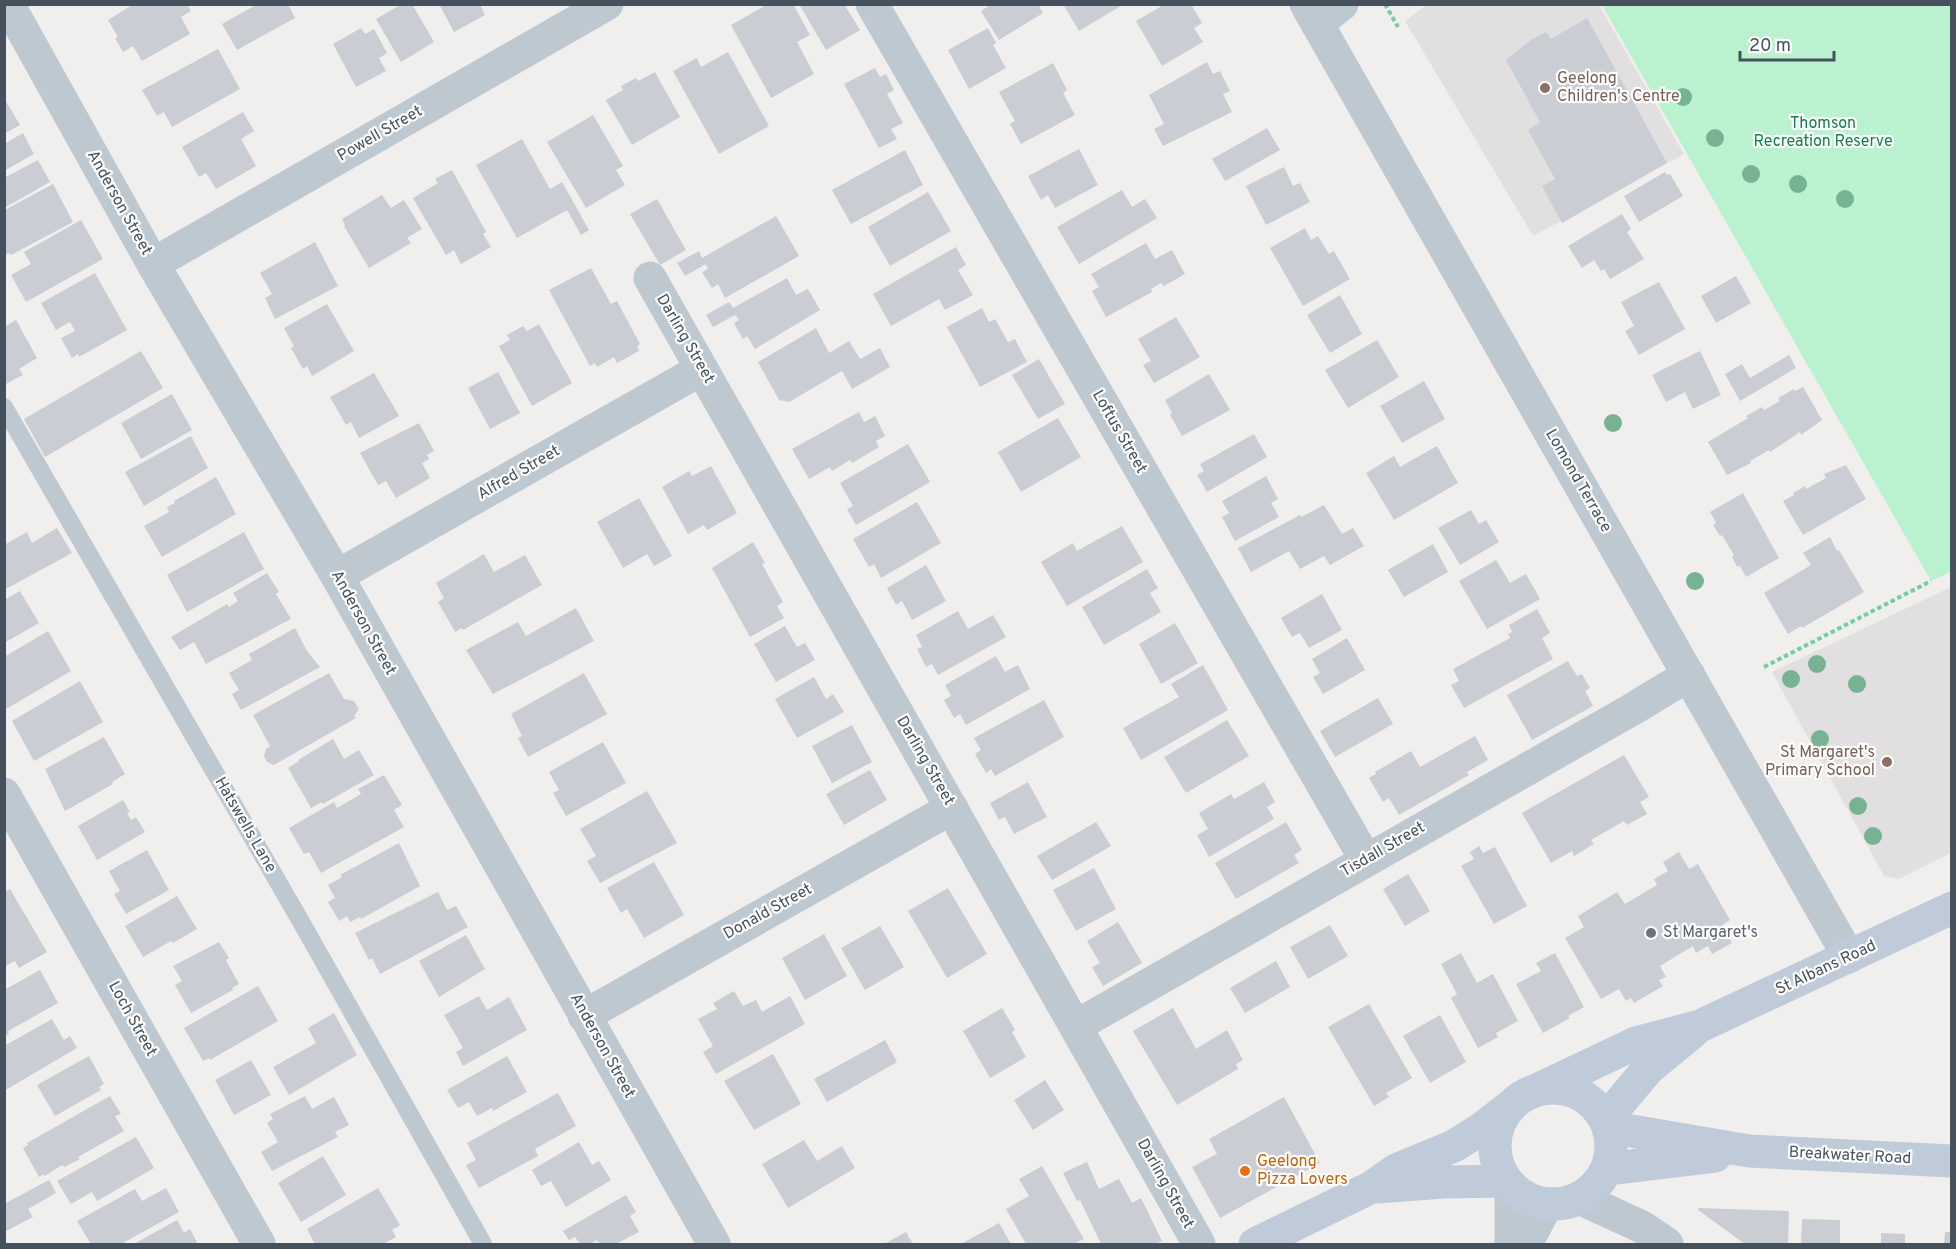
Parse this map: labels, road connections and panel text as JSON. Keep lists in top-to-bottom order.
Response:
{
  "streets": {
    "street": [
      "Powell Street",
      "Anderson Street",
      "Darling Street",
      "Loftus Street",
      "Alfred Street",
      "Lomond Terrace",
      "Tisdall Street",
      "Donald Street",
      "St Albans Road",
      "Loch Street",
      "Breakwater Road"
    ],
    "lane": ["Hatswells Lane"]
  },
  "crossings": [
    ["Powell Street", "Anderson Street"],
    ["Anderson Street", "Alfred Street"],
    ["Anderson Street", "Donald Street"],
    ["Darling Street", "Alfred Street"],
    ["Darling Street", "Tisdall Street"],
    ["Darling Street", "Donald Street"],
    ["Loftus Street", "Tisdall Street"],
    ["Lomond Terrace", "Tisdall Street"],
    ["Lomond Terrace", "St Albans Road"],
    ["St Albans Road", "Breakwater Road"]
  ],
  "parks": ["Thomson Recreation Reserve"],
  "places": [
    "Geelong Children's Centre",
    "St Margaret's Primary School",
    "St Margaret's",
    "Geelong Pizza Lovers"
  ],
  "scale_bar": "20 m"
}
